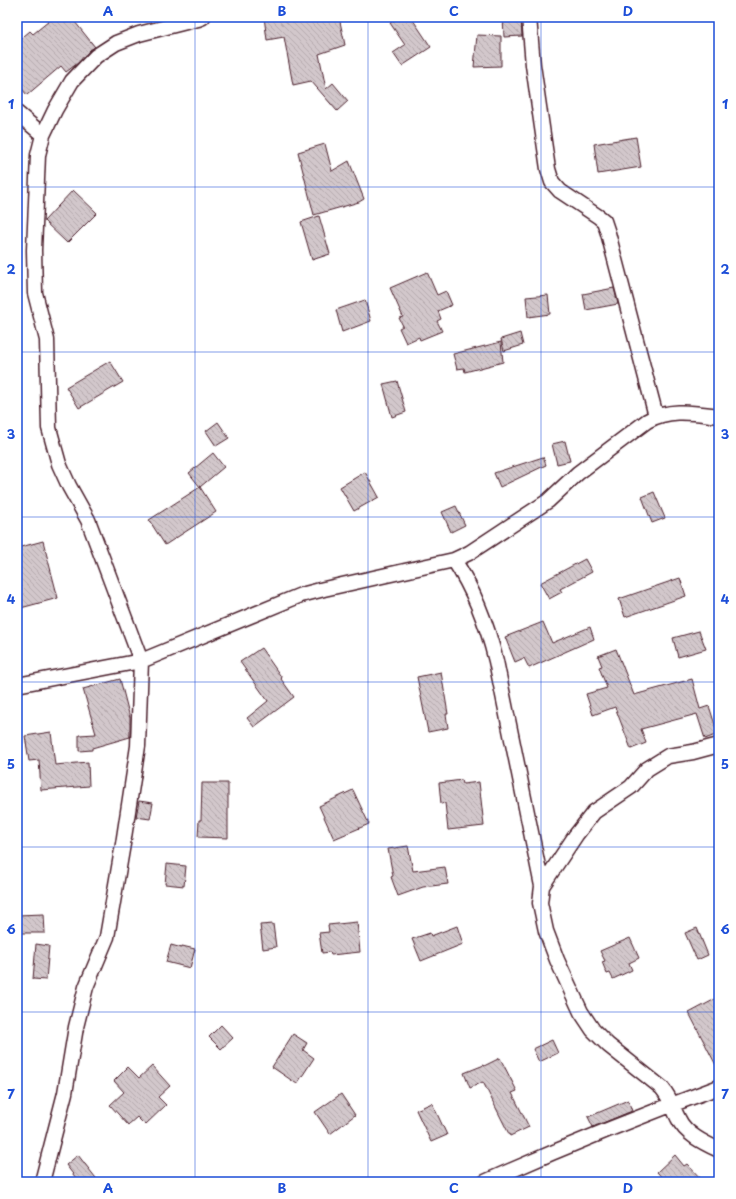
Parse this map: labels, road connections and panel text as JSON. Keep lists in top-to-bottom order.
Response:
{
  "grid": {
    "columns": [
      "A",
      "B",
      "C",
      "D"
    ],
    "rows": [
      "1",
      "2",
      "3",
      "4",
      "5",
      "6",
      "7"
    ]
  }
}
